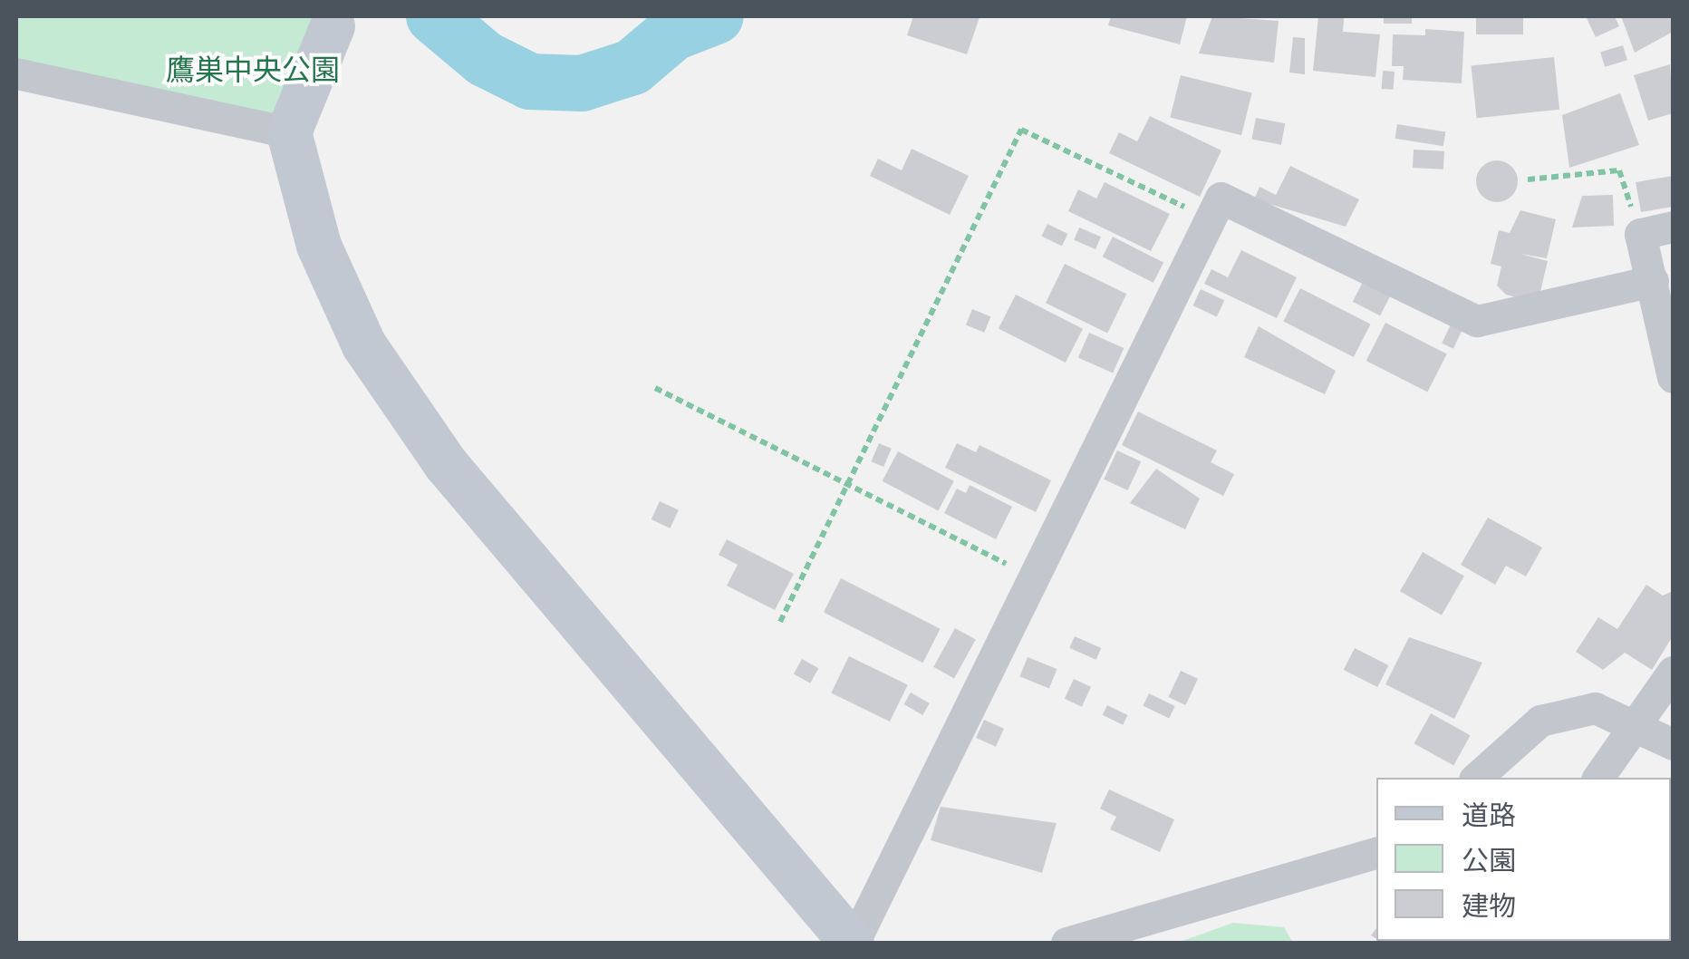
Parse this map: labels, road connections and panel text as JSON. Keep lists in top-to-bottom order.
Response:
{
  "parks": ["鷹巣中央公園"],
  "legend": ["道路", "公園", "建物"]
}
